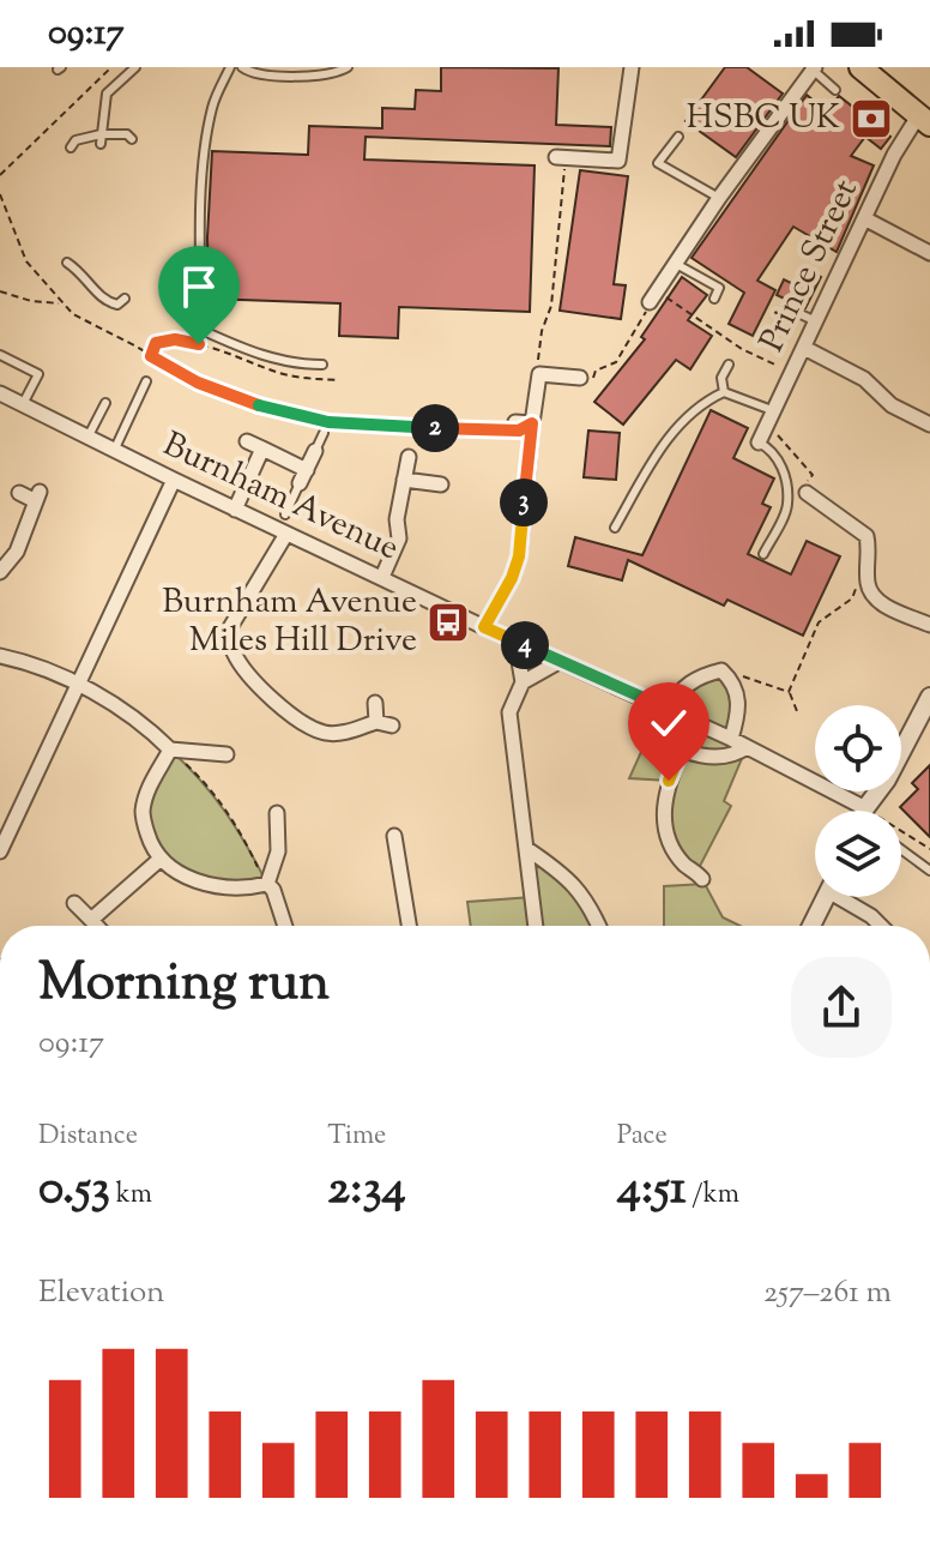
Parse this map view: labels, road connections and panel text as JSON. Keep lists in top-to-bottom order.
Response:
{
  "streets": {
    "street": ["Prince Street", "Burnham Avenue"]
  },
  "places": {
    "bank": ["HSBC UK"],
    "bus stop": ["Burnham Avenue Miles Hill Drive"]
  },
  "page": {
    "status": "09:17",
    "pins": ["2", "3", "4"],
    "heading": ["Morning run", "09:17"],
    "stats": [
      ["Distance", "0.53 km"],
      ["Time", "2:34"],
      ["Pace", "4:51 /km"]
    ],
    "chart": ["Elevation", "257–261 m"]
  }
}
